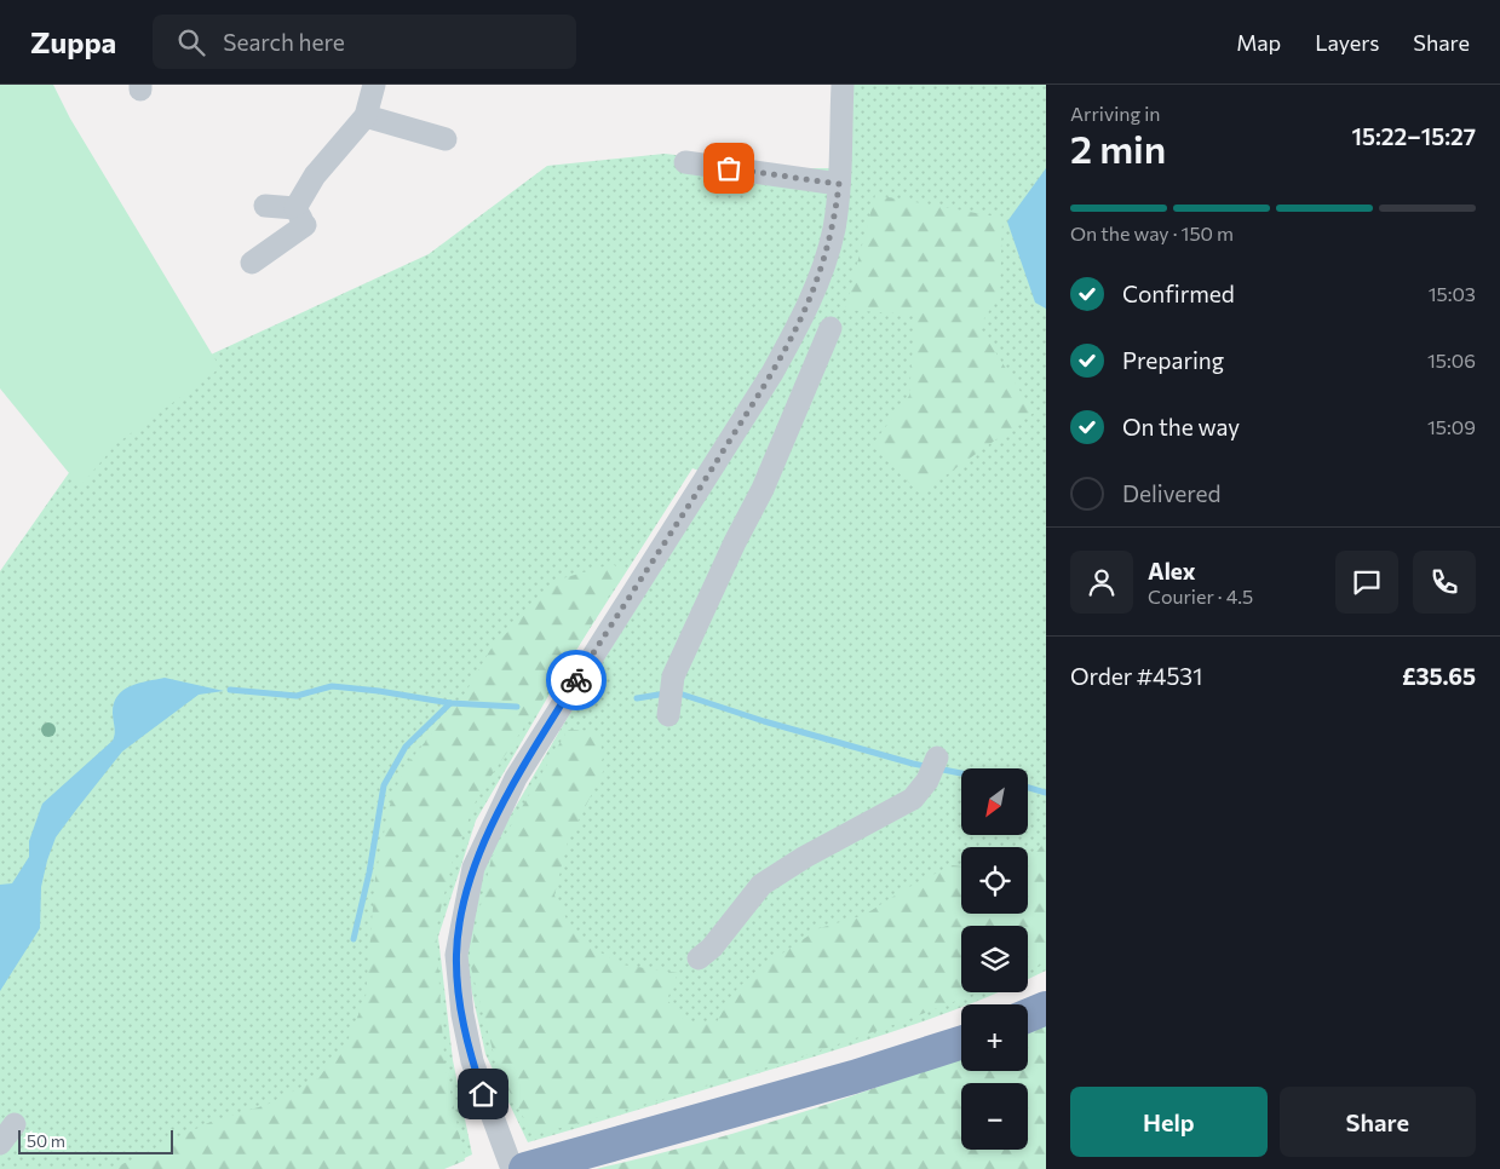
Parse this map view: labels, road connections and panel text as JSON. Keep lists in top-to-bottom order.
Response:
{
  "scale_bar": "50 m",
  "north": "bottom left",
  "page": {
    "header": "Zuppa",
    "search": "Search here",
    "nav": ["Map", "Layers", "Share"],
    "heading": ["2 min", "Arriving in", "15:22–15:27"],
    "panel": [
      "Alex",
      "Courier · 4.5",
      "Order #4531",
      "£35.65"
    ],
    "bar": "On the way · 150 m",
    "list": [
      ["Confirmed", "15:03"],
      ["Preparing", "15:06"],
      ["On the way", "15:09"],
      "Delivered"
    ],
    "map_buttons": ["+", "−"],
    "buttons": ["Help", "Share"],
    "scale": "50 m"
  }
}
